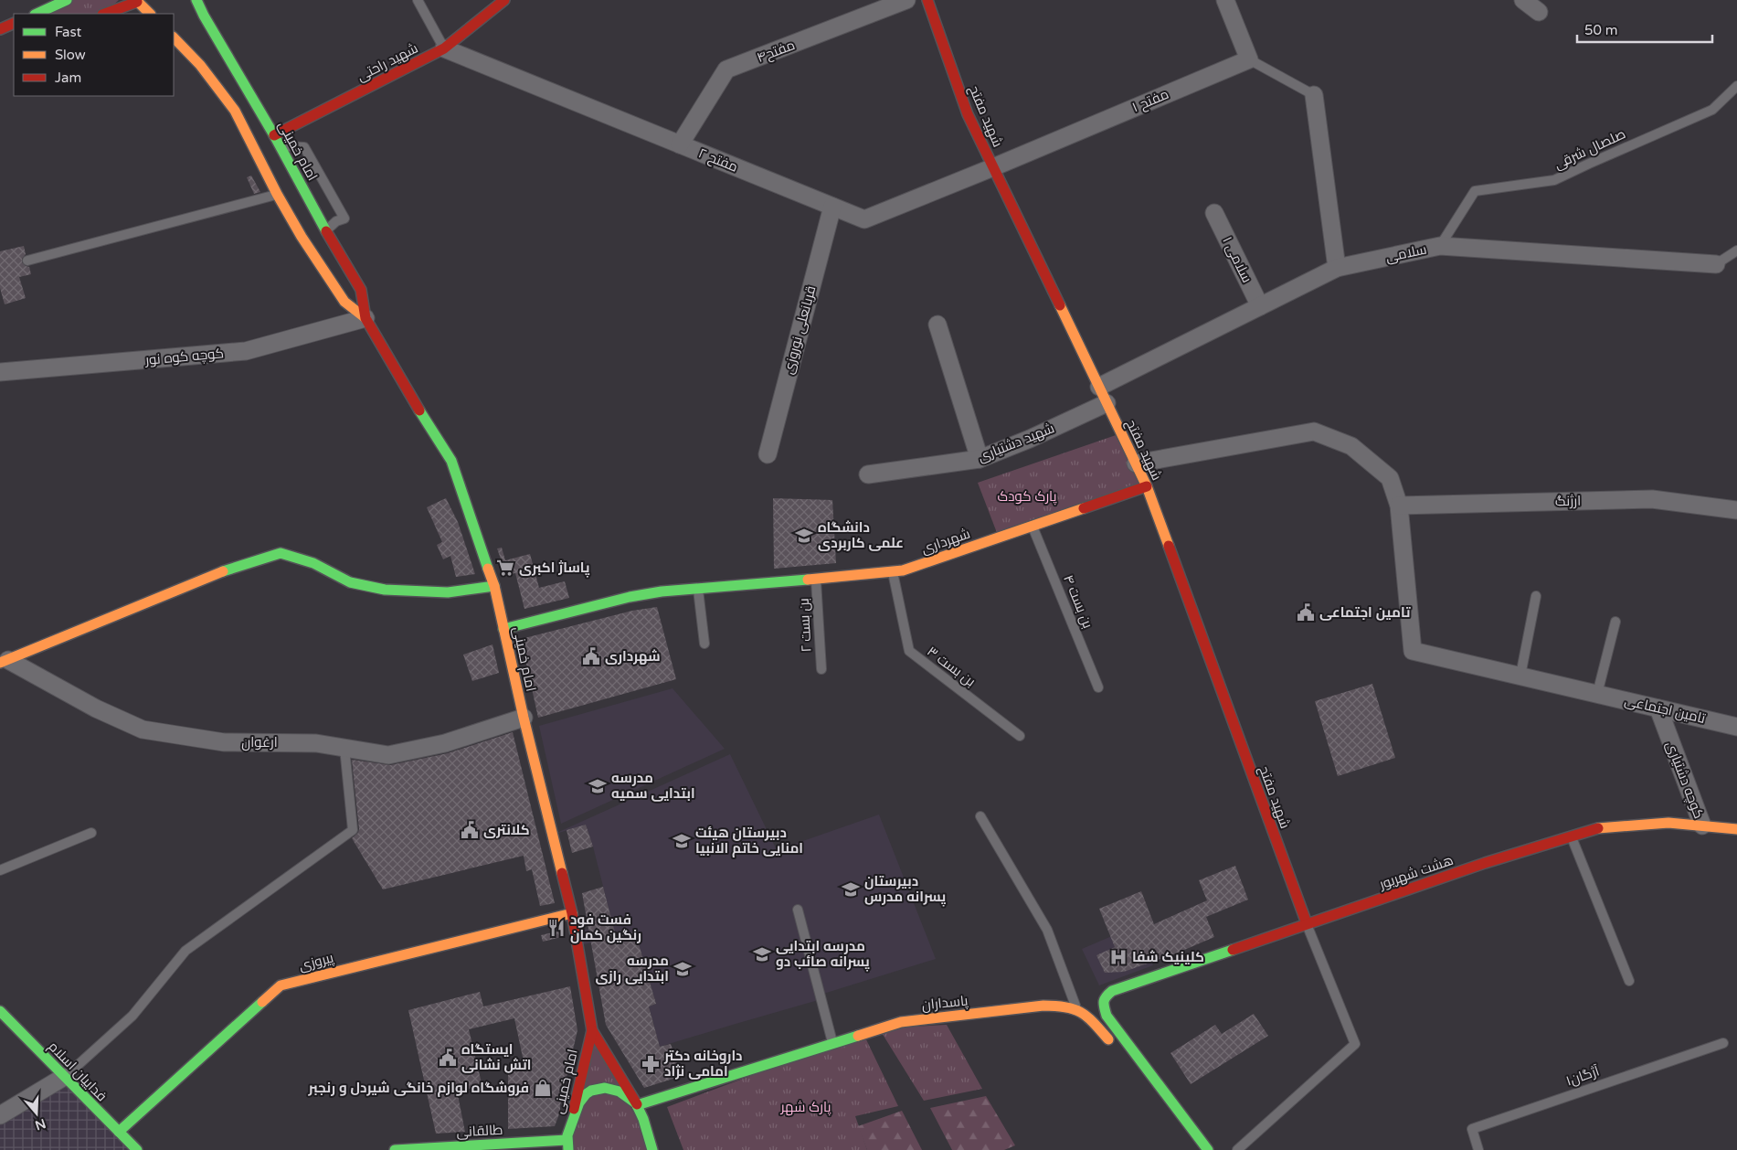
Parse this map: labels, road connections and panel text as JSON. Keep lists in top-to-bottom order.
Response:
{
  "streets": {
    "street": [
      "مفتح۴",
      "شهید راحتی",
      "مفتح ۱",
      "شهید مفتح",
      "امام خمینی",
      "مفتح ۲",
      "سلامی",
      "سلامی ۱",
      "قربانعلی نوروزی",
      "کوچه کوه نور",
      "شهید دشتیاری",
      "ارژنگ",
      "شهرداری",
      "تامین اجتماعی",
      "ارغوان",
      "کوچه دشتیاری",
      "هشت شهریور",
      "پیروزی",
      "پاسداران",
      "فداییان اسلام",
      "طالقانی"
    ],
    "lane": [
      "صلصال شرقی",
      "بن بست ۴",
      "بن بست ۲",
      "بن بست ۳",
      "۱آژگان"
    ]
  },
  "crossings": [
    ["مفتح۴", "مفتح ۲"],
    ["شهید راحتی", "امام خمینی"],
    ["شهید راحتی", "مفتح ۲"],
    ["مفتح ۱", "شهید مفتح"],
    ["مفتح ۱", "مفتح ۲"],
    ["شهید مفتح", "مفتح ۲"],
    ["شهید مفتح", "سلامی"],
    ["شهید مفتح", "شهید دشتیاری"],
    ["شهید مفتح", "شهرداری"],
    ["شهید مفتح", "تامین اجتماعی"],
    ["شهید مفتح", "هشت شهریور"],
    ["صلصال شرقی", "سلامی"],
    ["امام خمینی", "کوچه کوه نور"],
    ["امام خمینی", "شهرداری"],
    ["امام خمینی", "ارغوان"],
    ["امام خمینی", "پیروزی"],
    ["امام خمینی", "پاسداران"],
    ["امام خمینی", "طالقانی"],
    ["مفتح ۲", "قربانعلی نوروزی"],
    ["سلامی", "سلامی ۱"],
    ["ارژنگ", "تامین اجتماعی"],
    ["شهرداری", "بن بست ۴"],
    ["شهرداری", "بن بست ۲"],
    ["شهرداری", "بن بست ۳"],
    ["تامین اجتماعی", "کوچه دشتیاری"],
    ["کوچه دشتیاری", "هشت شهریور"],
    ["پیروزی", "فداییان اسلام"]
  ],
  "parks": ["پارک کودک", "پارک شهر"],
  "places": {
    "school or university": [
      "دانشگاه علمی کاربردی",
      "مدرسه ابتدایی سمیه",
      "دبیرستان هیئت امنایی خاتم الانبیا",
      "دبیرستان پسرانه مدرس",
      "مدرسه ابتدایی پسرانه صائب دو",
      "مدرسه ابتدایی رازی"
    ],
    "supermarket": ["پاساژ اکبری"],
    "public building": [
      "تامین اجتماعی",
      "شهرداری",
      "کلانتری",
      "ایستگاه اتش نشانی"
    ],
    "restaurant": ["فست فود رنگین کمان"],
    "hospital": ["کلینیک شفا"],
    "pharmacy": ["داروخانه دکتر امامی نژاد"],
    "shop": ["فروشگاه لوازم خانگی شیردل و رنجبر"]
  },
  "legend": ["Fast", "Slow", "Jam"],
  "scale_bar": "50 m",
  "north": "bottom"
}
